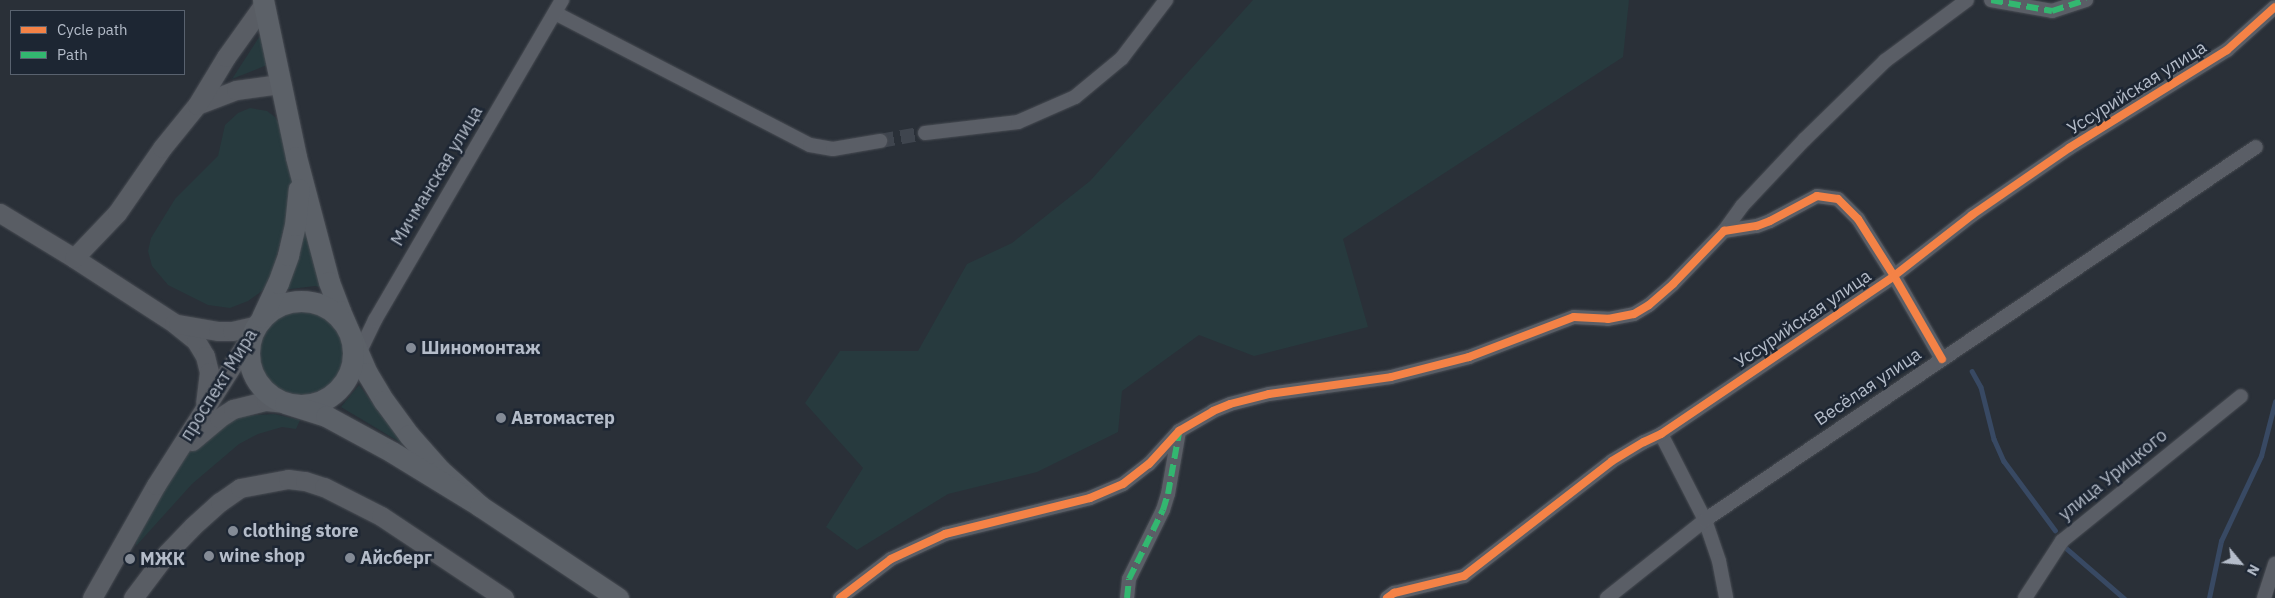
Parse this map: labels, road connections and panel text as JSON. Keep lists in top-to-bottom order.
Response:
{
  "streets": {
    "main road": ["проспект Мира"],
    "street": [
      "Уссурийская улица",
      "Мичманская улица",
      "Весёлая улица",
      "улица Урицкого"
    ]
  },
  "crossings": [
    ["Мичманская улица", "проспект Мира"]
  ],
  "places": [
    "Шиномонтаж",
    "Автомастер",
    "clothing store",
    "wine shop",
    "Айсберг",
    "МЖК"
  ],
  "legend": ["Cycle path", "Path"],
  "north": "bottom right"
}
